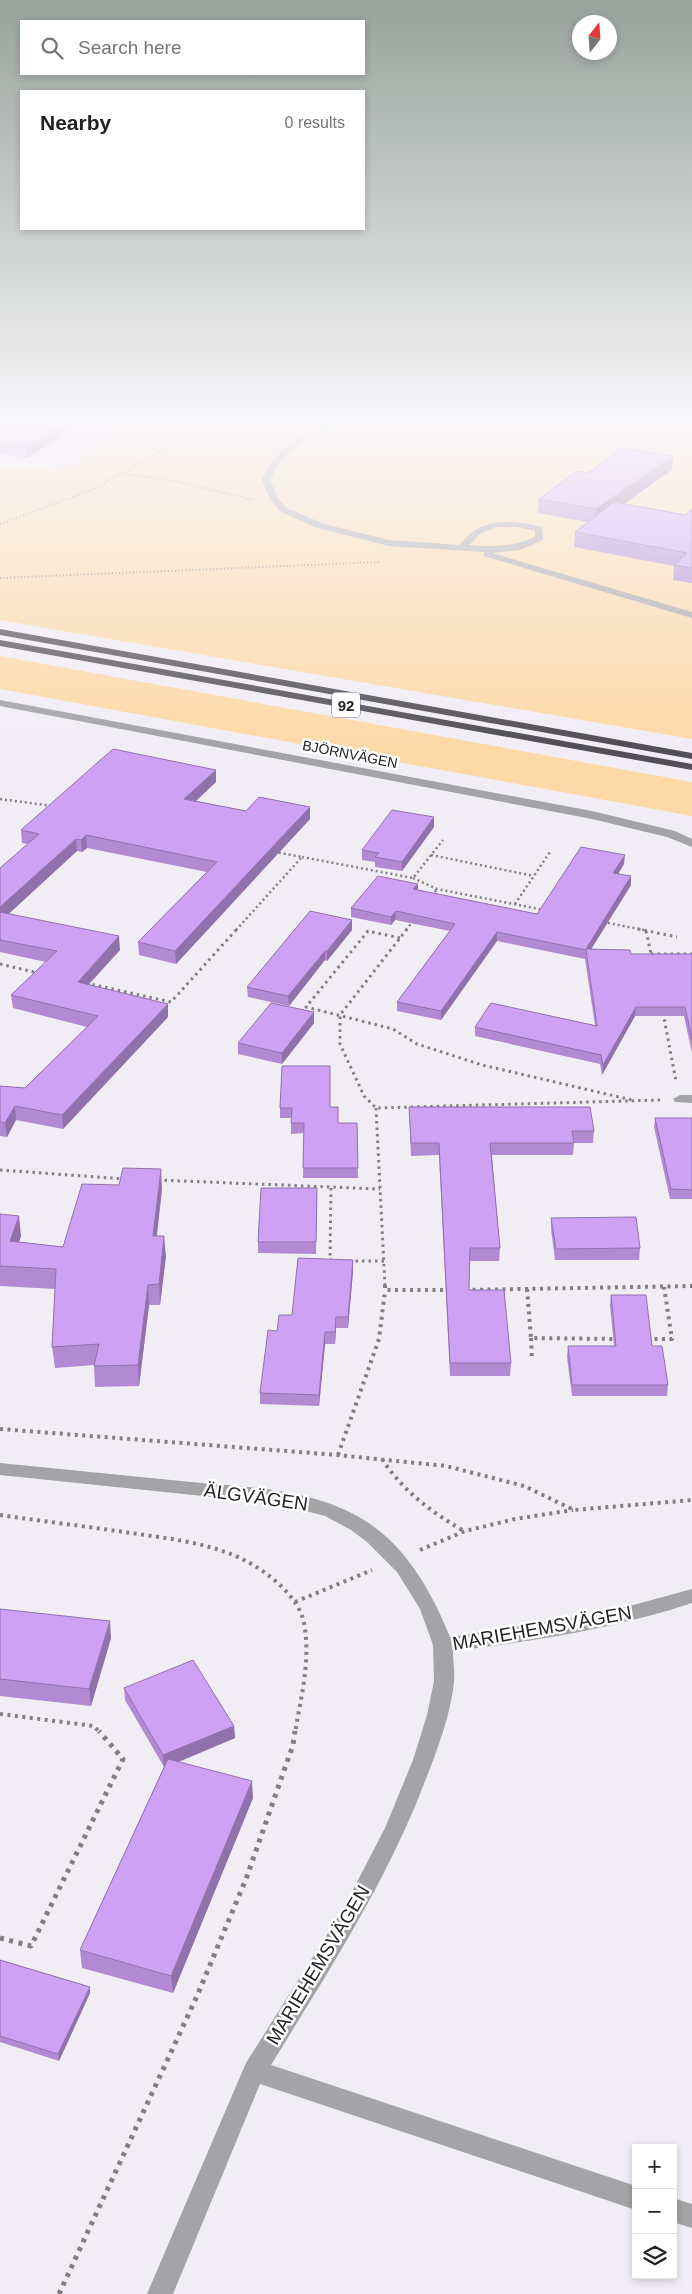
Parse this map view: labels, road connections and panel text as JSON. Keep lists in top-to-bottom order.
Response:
{
  "streets": {
    "highway": ["92"],
    "street": ["BJÖRNVÄGEN", "ÄLGVÄGEN", "MARIEHEMSVÄGEN"]
  },
  "crossings": [
    ["ÄLGVÄGEN", "MARIEHEMSVÄGEN"]
  ],
  "north": "top",
  "page": {
    "search": "Search here",
    "heading": ["Nearby", "0 results"],
    "map_buttons": ["+", "−"]
  }
}
